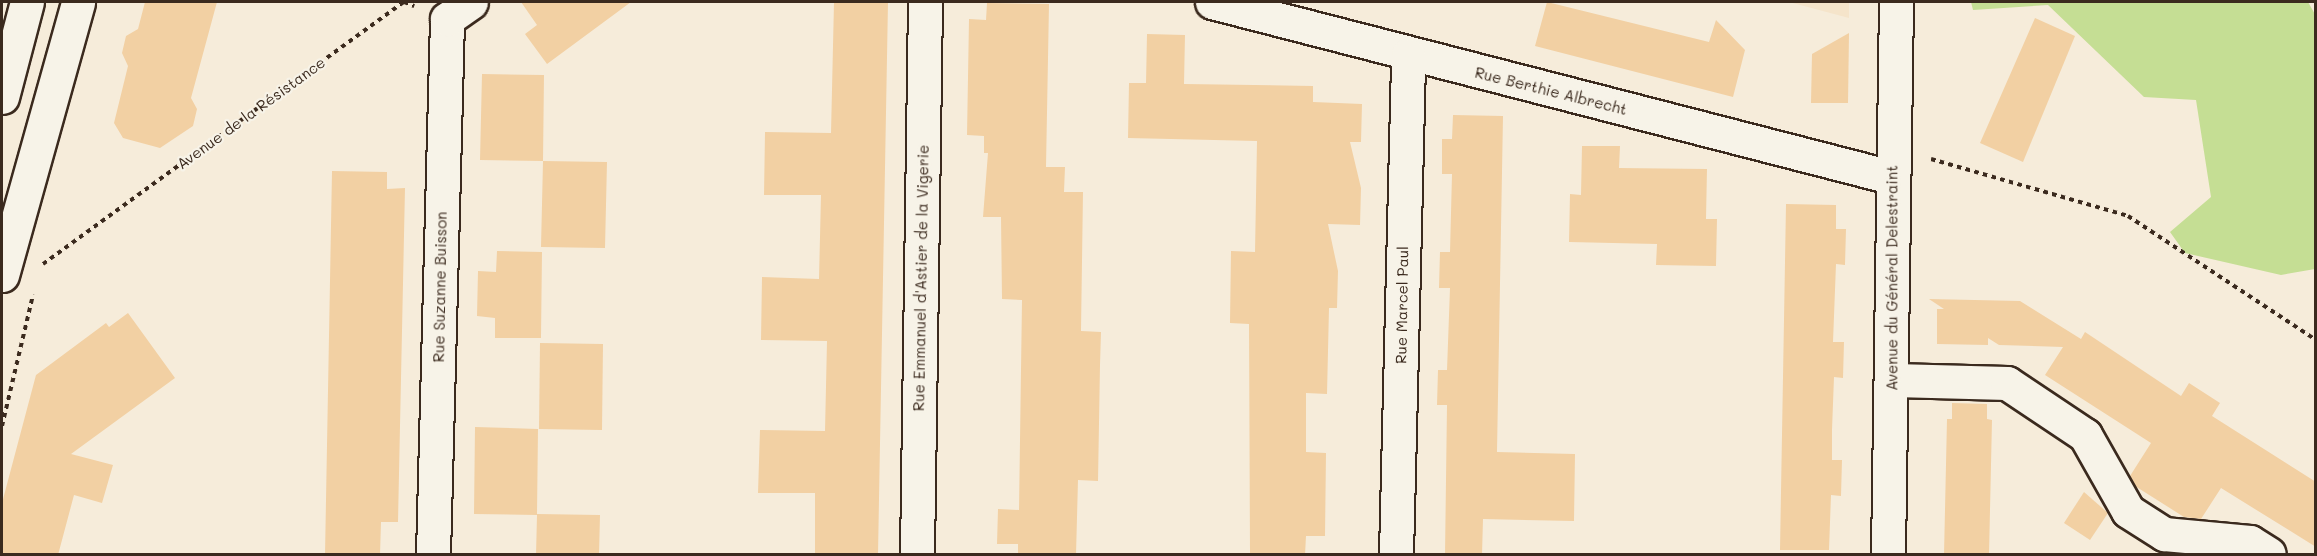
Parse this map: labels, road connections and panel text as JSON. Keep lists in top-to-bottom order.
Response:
{
  "streets": {
    "street": [
      "Rue Berthie Albrecht",
      "Rue Emmanuel d'Astier de la Vigerie",
      "Avenue du Général Delestraint",
      "Rue Suzanne Buisson",
      "Rue Marcel Paul"
    ],
    "path": ["Avenue de la Résistance"]
  },
  "crossings": [
    ["Rue Berthie Albrecht", "Avenue du Général Delestraint"],
    ["Rue Berthie Albrecht", "Rue Marcel Paul"],
    ["Avenue de la Résistance", "Rue Suzanne Buisson"]
  ]
}
